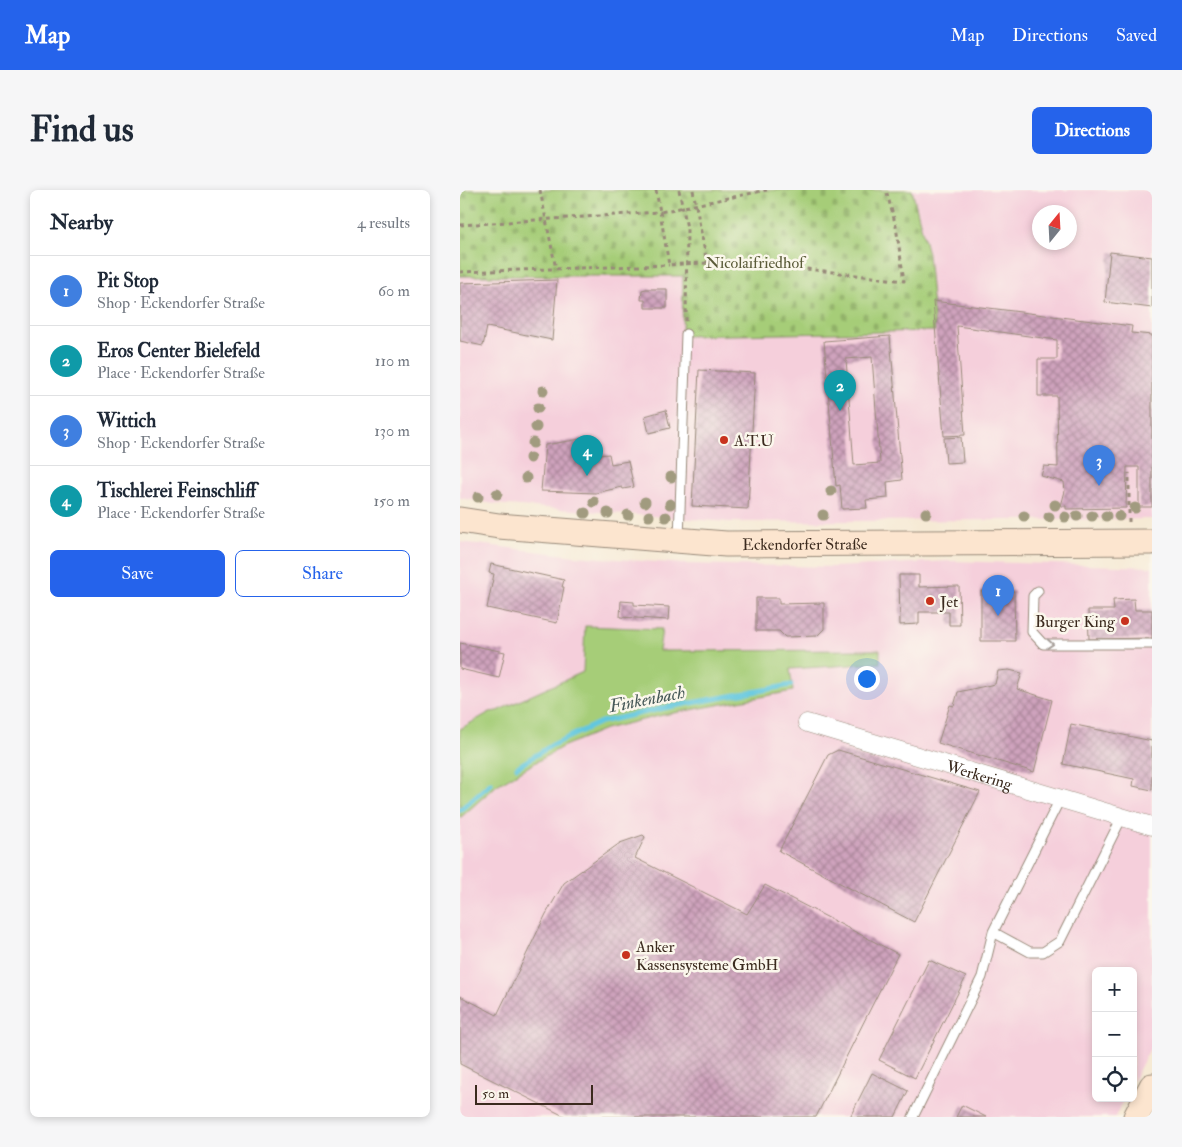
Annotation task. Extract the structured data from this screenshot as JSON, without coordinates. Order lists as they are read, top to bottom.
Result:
{
  "streets": {
    "main road": ["Eckendorfer Straße"],
    "street": ["Werkering"]
  },
  "water": ["Finkenbach"],
  "parks": ["Nicolaifriedhof"],
  "places": [
    "A.T.U",
    "Jet",
    "Burger King",
    "Anker Kassensysteme GmbH"
  ],
  "scale_bar": "50 m",
  "north": "top",
  "page": {
    "header": "Map",
    "nav": ["Map", "Directions", "Saved"],
    "buttons": [
      "Directions",
      ["Save", "Share"]
    ],
    "title": "Find us",
    "heading": ["Nearby", "4 results"],
    "list": [
      {
        "mark": "1",
        "name": "Pit Stop",
        "note": "Shop · Eckendorfer Straße",
        "value": "60 m"
      },
      {
        "mark": "2",
        "name": "Eros Center Bielefeld",
        "note": "Place · Eckendorfer Straße",
        "value": "110 m"
      },
      {
        "mark": "3",
        "name": "Wittich",
        "note": "Shop · Eckendorfer Straße",
        "value": "130 m"
      },
      {
        "mark": "4",
        "name": "Tischlerei Feinschliff",
        "note": "Place · Eckendorfer Straße",
        "value": "150 m"
      }
    ],
    "pins": [
      "2",
      "4",
      "3",
      "1"
    ],
    "map_buttons": ["+", "−"],
    "scale": "50 m"
  }
}
